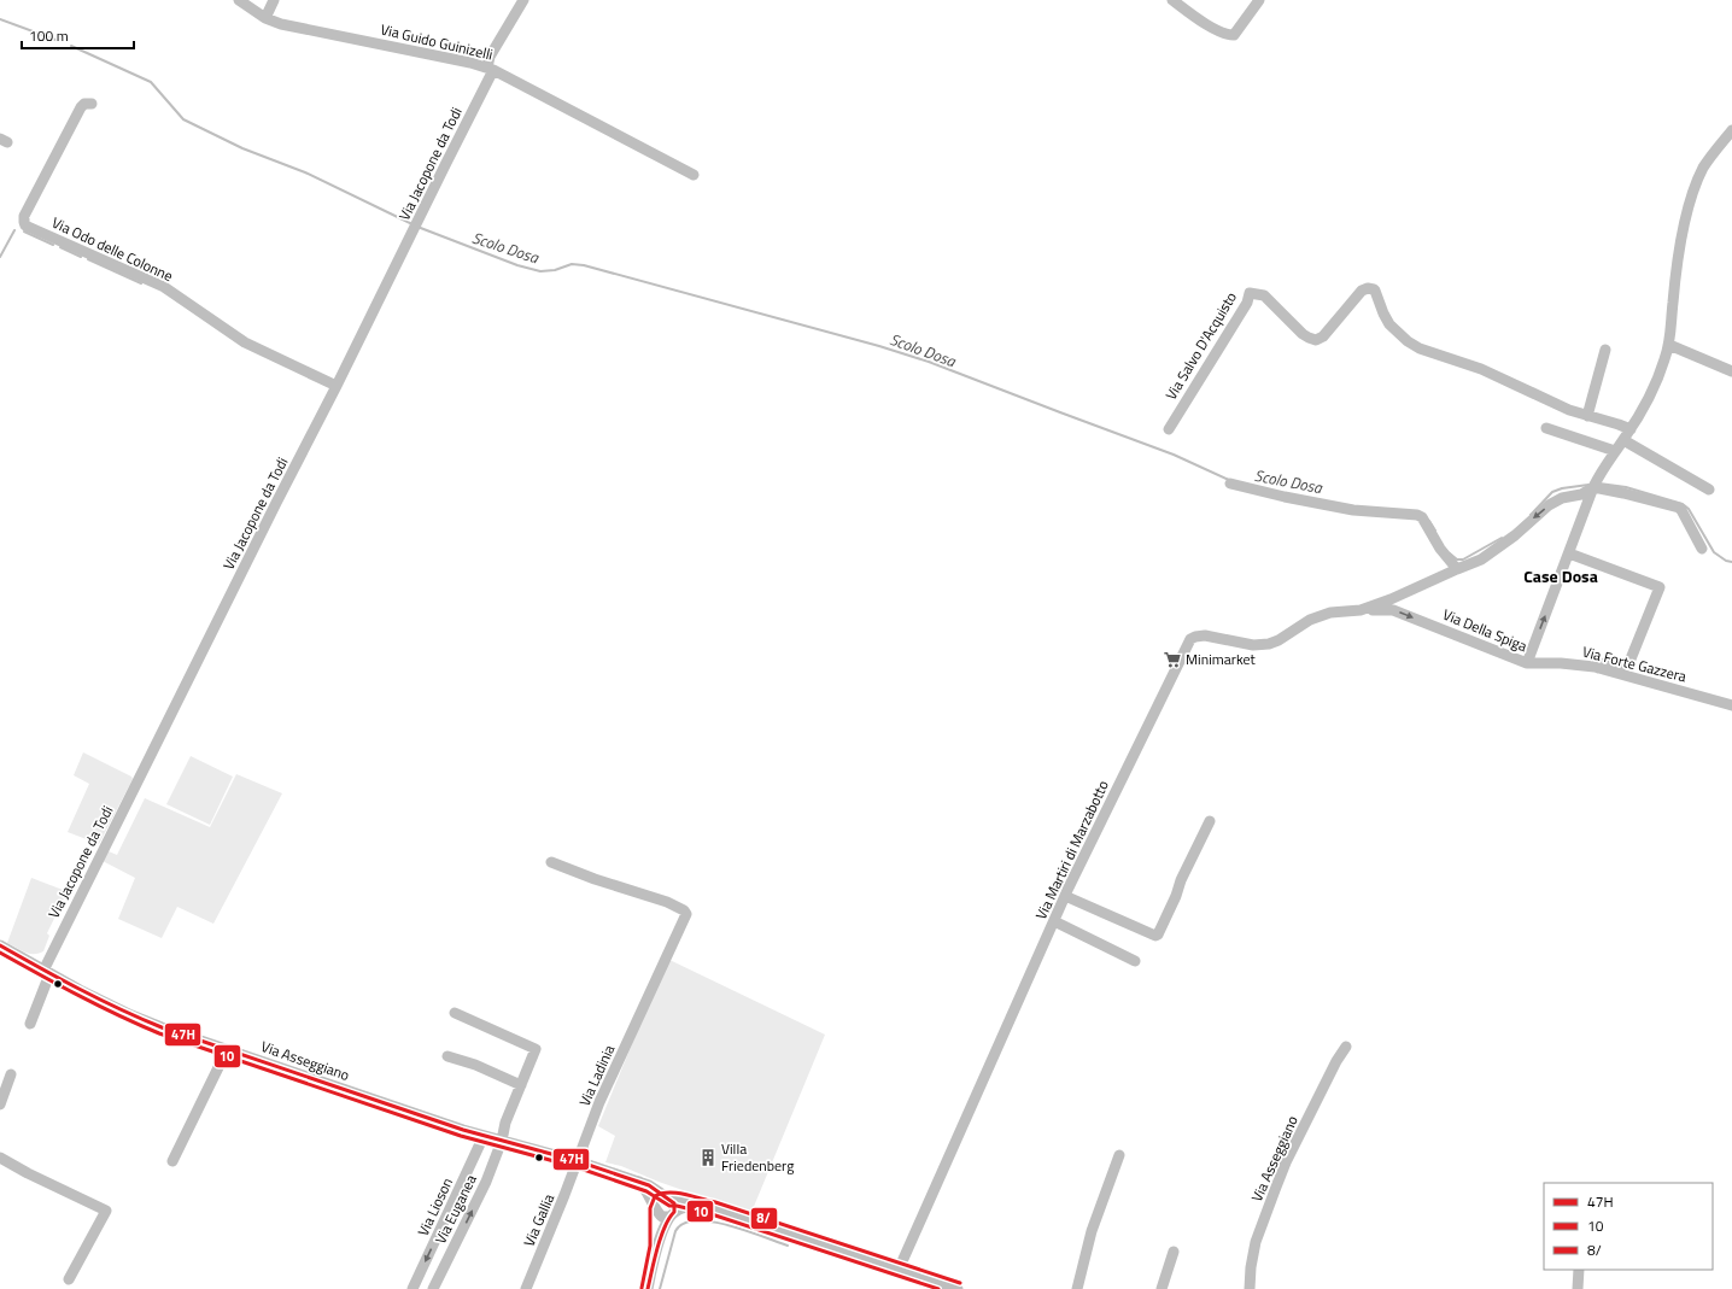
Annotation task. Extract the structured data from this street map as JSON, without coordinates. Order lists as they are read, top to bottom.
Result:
{
  "streets": {
    "street": [
      "Via Guido Guinizelli",
      "Via Jacopone da Todi",
      "Via Odo delle Colonne",
      "Via Salvo D'Acquisto",
      "Via Della Spiga",
      "Via Forte Gazzera",
      "Via Martiri di Marzabotto",
      "Via Asseggiano",
      "Via Ladinia",
      "Via Lioson",
      "Via Euganea",
      "Via Gallia"
    ]
  },
  "crossings": [
    ["Via Guido Guinizelli", "Via Jacopone da Todi"],
    ["Via Jacopone da Todi", "Via Odo delle Colonne"],
    ["Via Jacopone da Todi", "Via Asseggiano"],
    ["Via Della Spiga", "Via Forte Gazzera"],
    ["Via Della Spiga", "Via Martiri di Marzabotto"],
    ["Via Martiri di Marzabotto", "Via Asseggiano"],
    ["Via Asseggiano", "Via Ladinia"],
    ["Via Asseggiano", "Via Lioson"],
    ["Via Asseggiano", "Via Euganea"],
    ["Via Asseggiano", "Via Gallia"],
    ["Via Ladinia", "Via Gallia"]
  ],
  "one_way": ["Via Lioson", "Via Euganea"],
  "districts": ["Case Dosa"],
  "water": ["Scolo Dosa"],
  "places": {
    "supermarket": ["Minimarket"],
    "building": ["Villa Friedenberg"]
  },
  "lines": ["transit line 47H", "transit line 10", "transit line 8/"],
  "legend": ["47H", "10", "8/"],
  "scale_bar": "100 m"
}
